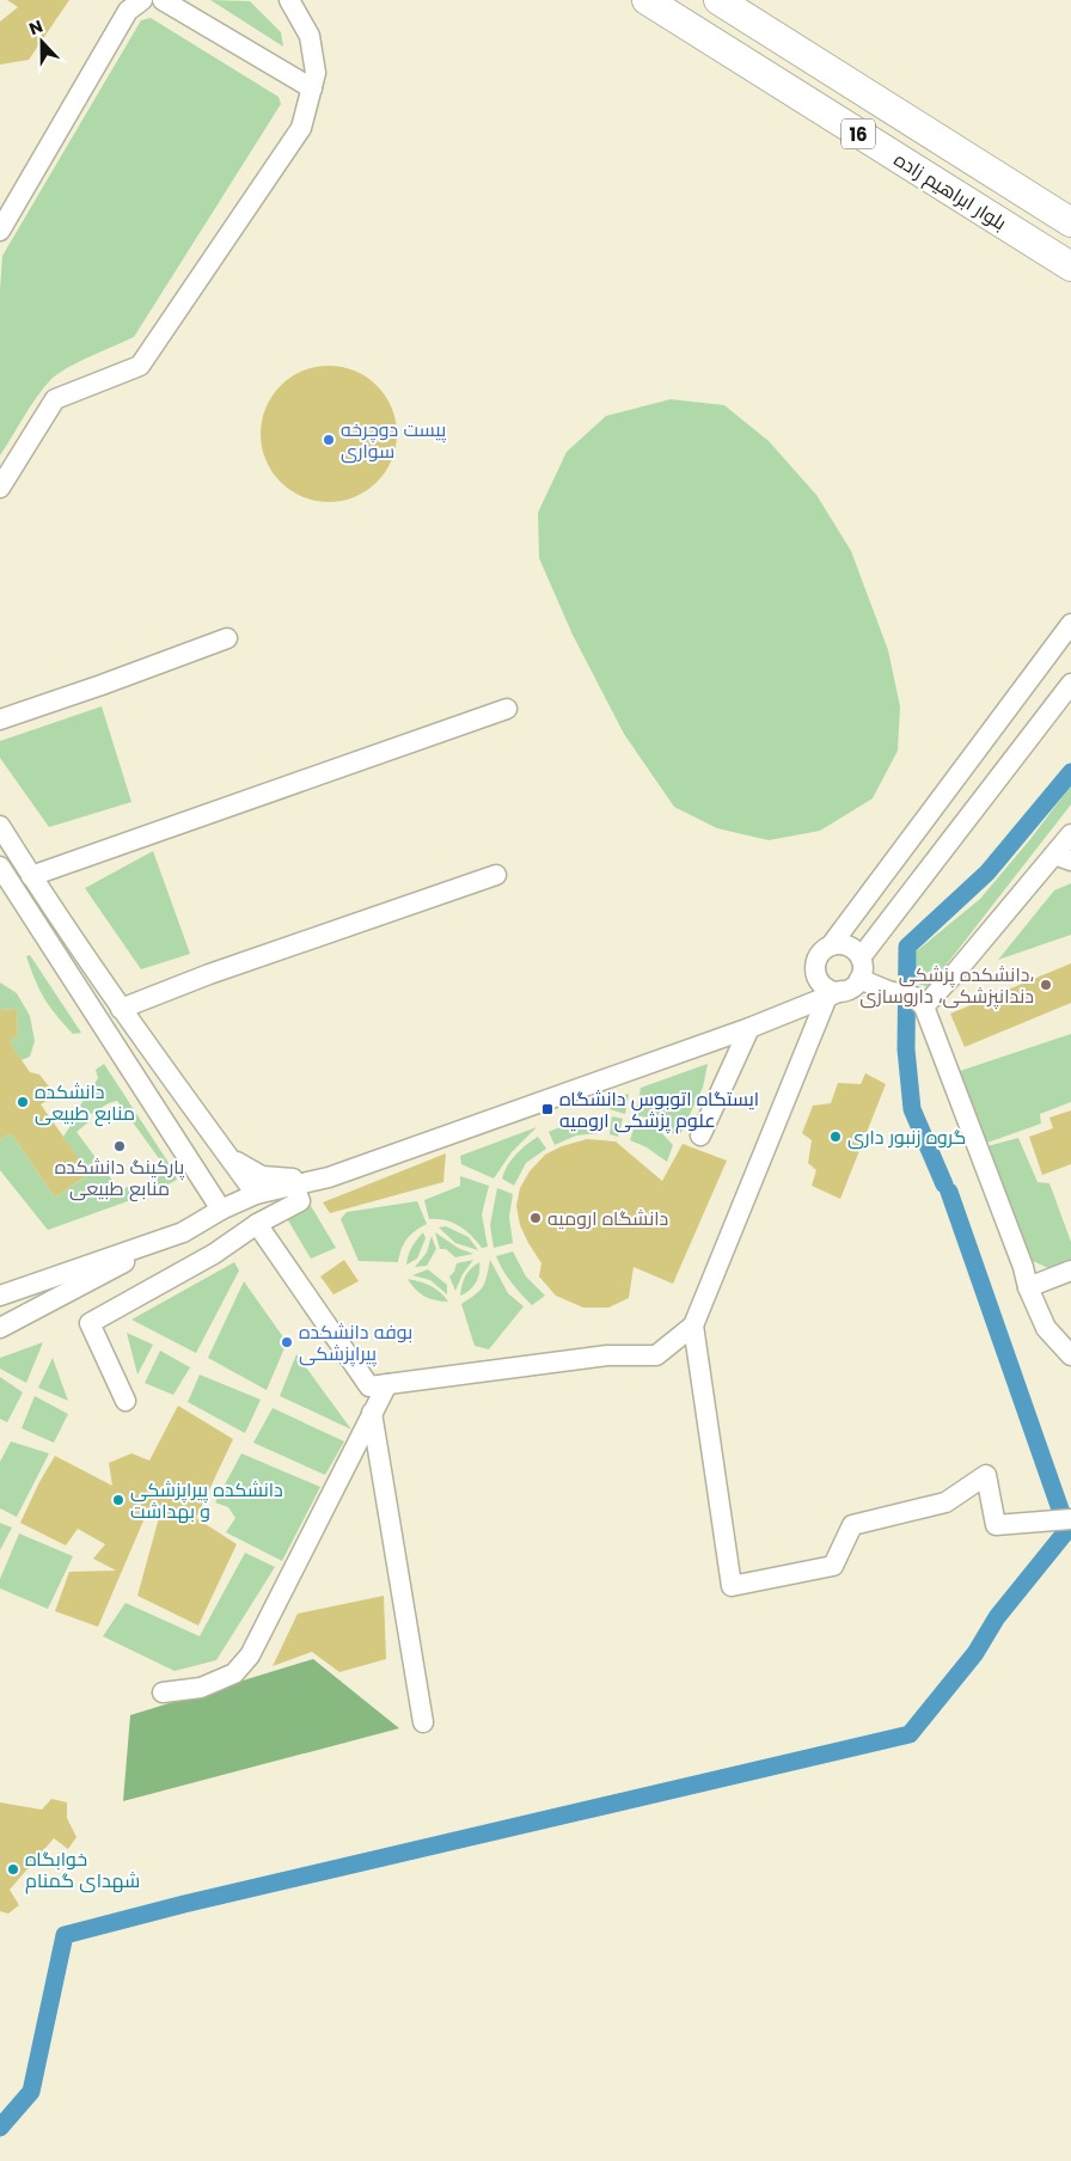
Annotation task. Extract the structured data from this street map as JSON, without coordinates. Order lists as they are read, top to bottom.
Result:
{
  "streets": {
    "highway": ["16", "بلوار ابراهیم زاده"]
  },
  "places": {
    "other": [
      "پیست دوچرخه سواری",
      "دانشکده پزشکی، دندانپزشکی، داروسازی",
      "دانشکده منابع طبیعی",
      "گروه زنبور داری",
      "پارکینگ دانشکده منابع طبیعی",
      "دانشگاه ارومیه",
      "بوفه دانشکده پیراپزشکی",
      "دانشکده پیراپزشکی و بهداشت",
      "خوابگاه شهدای گمنام"
    ],
    "transit": ["ایستگاه اتوبوس دانشگاه علوم پزشکی ارومیه"]
  },
  "north": "top"
}
